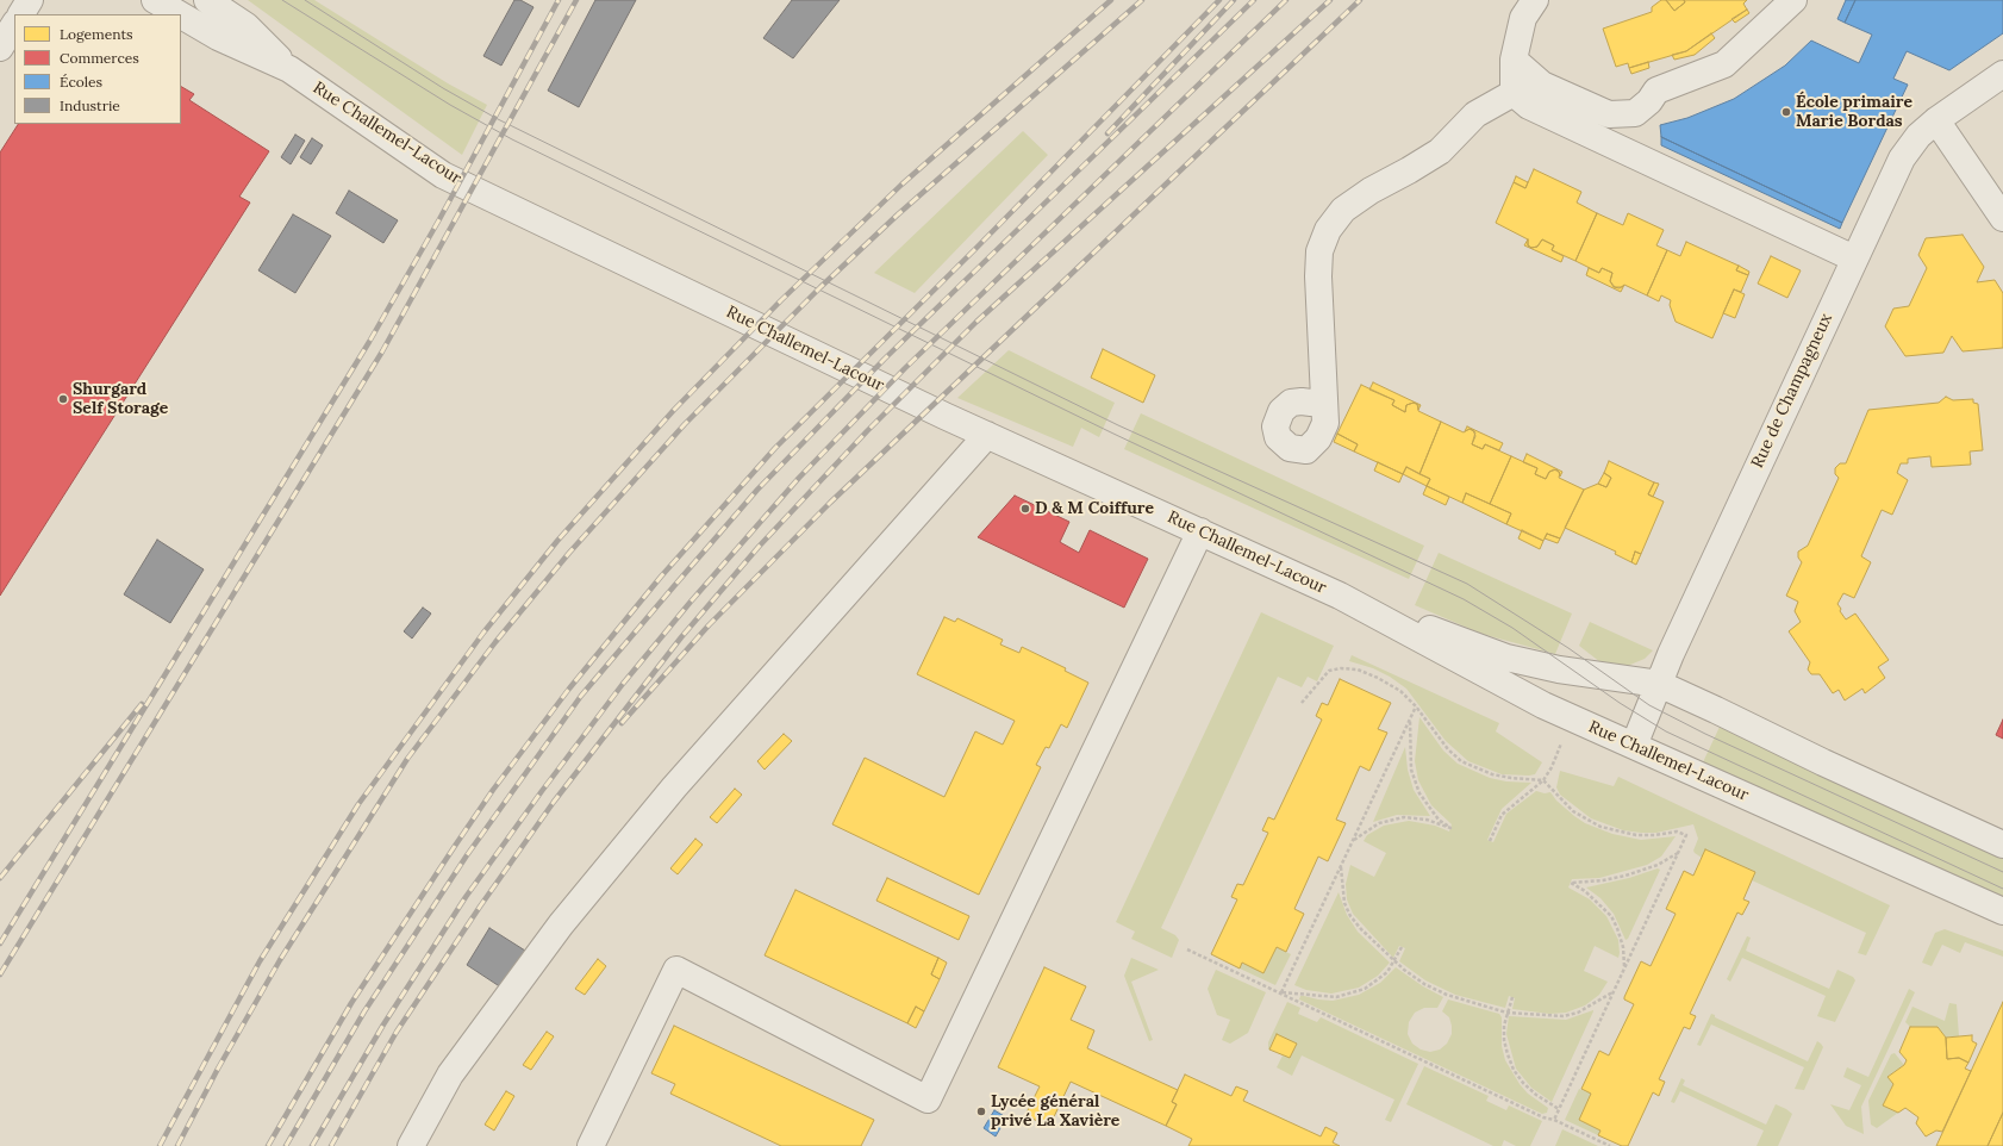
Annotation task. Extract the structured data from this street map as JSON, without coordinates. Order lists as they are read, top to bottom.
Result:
{
  "streets": {
    "street": ["Rue Challemel-Lacour", "Rue de Champagneux"]
  },
  "crossings": [
    ["Rue Challemel-Lacour", "Rue de Champagneux"]
  ],
  "places": [
    "École primaire Marie Bordas",
    "Shurgard Self Storage",
    "D & M Coiffure",
    "Lycée général privé La Xavière"
  ],
  "legend": [
    "Logements",
    "Commerces",
    "Écoles",
    "Industrie"
  ]
}
